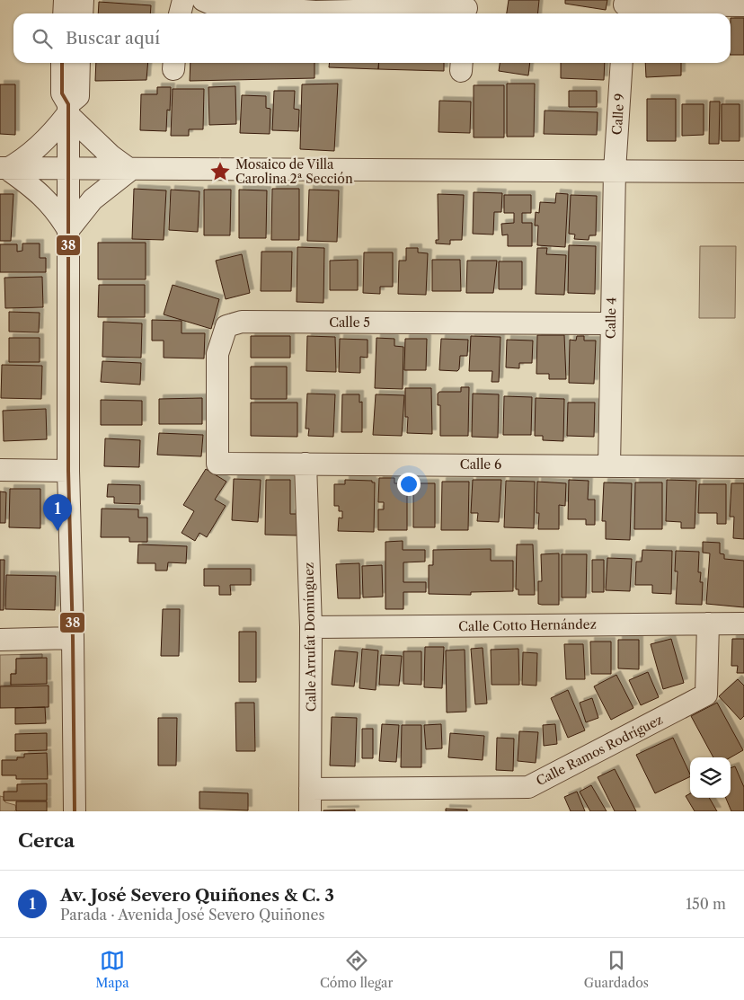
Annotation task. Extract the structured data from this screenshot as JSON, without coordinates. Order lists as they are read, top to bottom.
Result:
{
  "streets": {
    "street": [
      "Calle 9",
      "Calle 4",
      "Calle 5",
      "Calle 6",
      "Calle Cotto Hernández",
      "Calle Arrufat Domínguez",
      "Calle Ramos Rodríguez"
    ]
  },
  "crossings": [
    ["Calle 9", "Calle 4"],
    ["Calle 4", "Calle 5"],
    ["Calle 4", "Calle 6"],
    ["Calle 5", "Calle 6"],
    ["Calle 6", "Calle Arrufat Domínguez"],
    ["Calle Cotto Hernández", "Calle Arrufat Domínguez"],
    ["Calle Cotto Hernández", "Calle Ramos Rodríguez"],
    ["Calle Arrufat Domínguez", "Calle Ramos Rodríguez"]
  ],
  "places": {
    "place": ["Mosaico de Villa Carolina 2ª Sección"]
  },
  "lines": ["transit line 38"],
  "page": {
    "search": "Buscar aquí",
    "pins": "1",
    "heading": "Cerca",
    "list": [
      {
        "mark": "1",
        "name": "Av. José Severo Quiñones & C. 3",
        "note": "Parada · Avenida José Severo Quiñones",
        "value": "150 m"
      }
    ],
    "nav": ["Mapa", "Cómo llegar", "Guardados"]
  }
}
